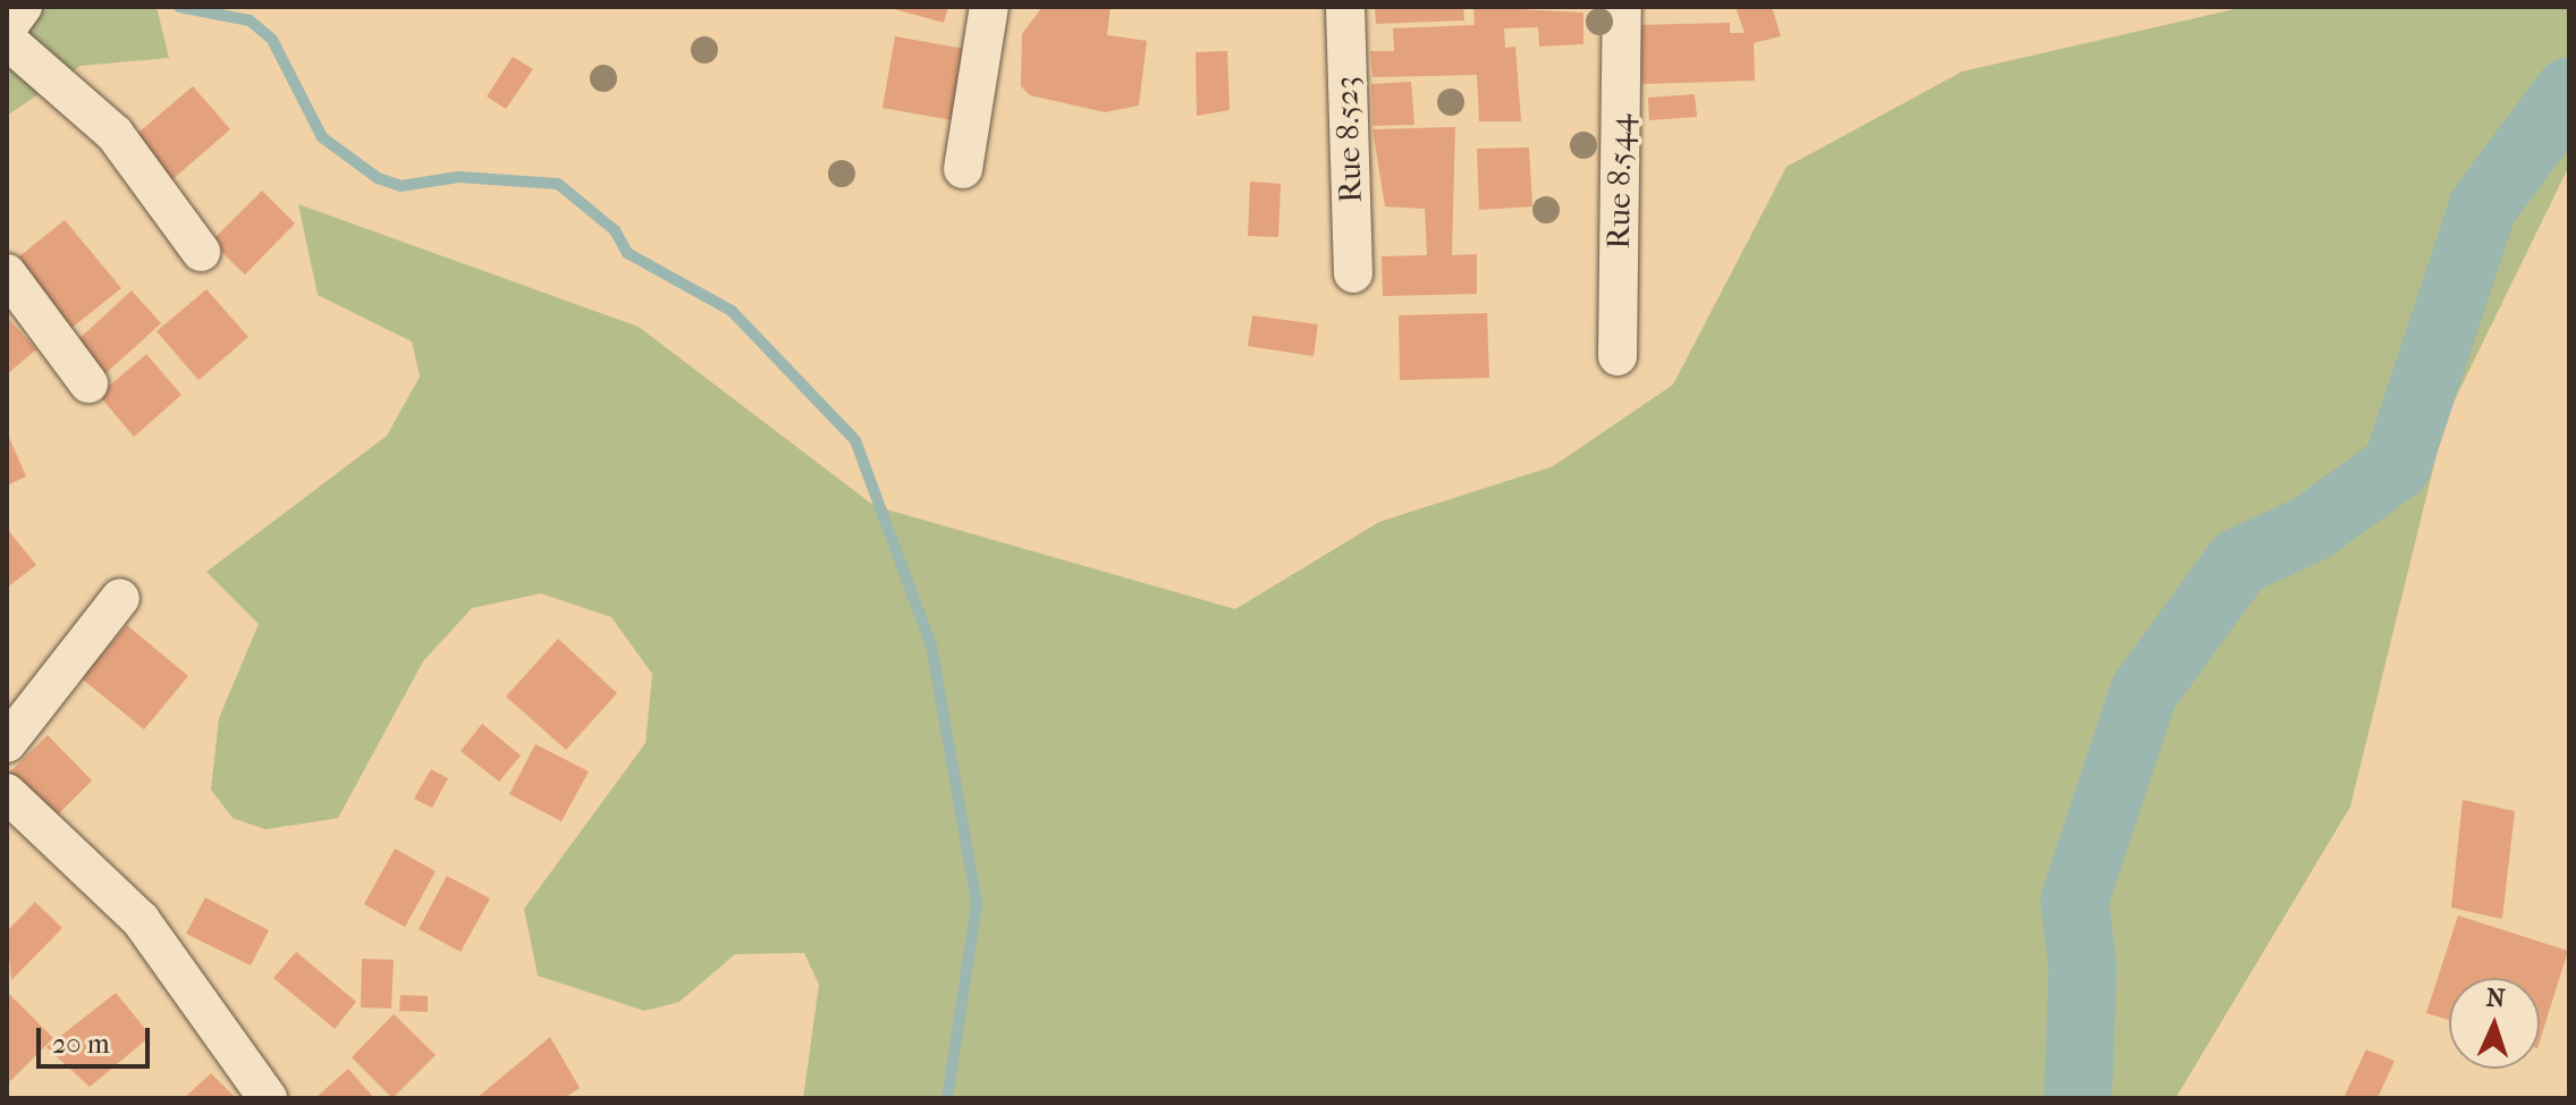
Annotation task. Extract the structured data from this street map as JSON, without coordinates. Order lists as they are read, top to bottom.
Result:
{
  "streets": {
    "street": ["Rue 8.523", "Rue 8.544"]
  },
  "scale_bar": "20 m",
  "north": "top"
}
